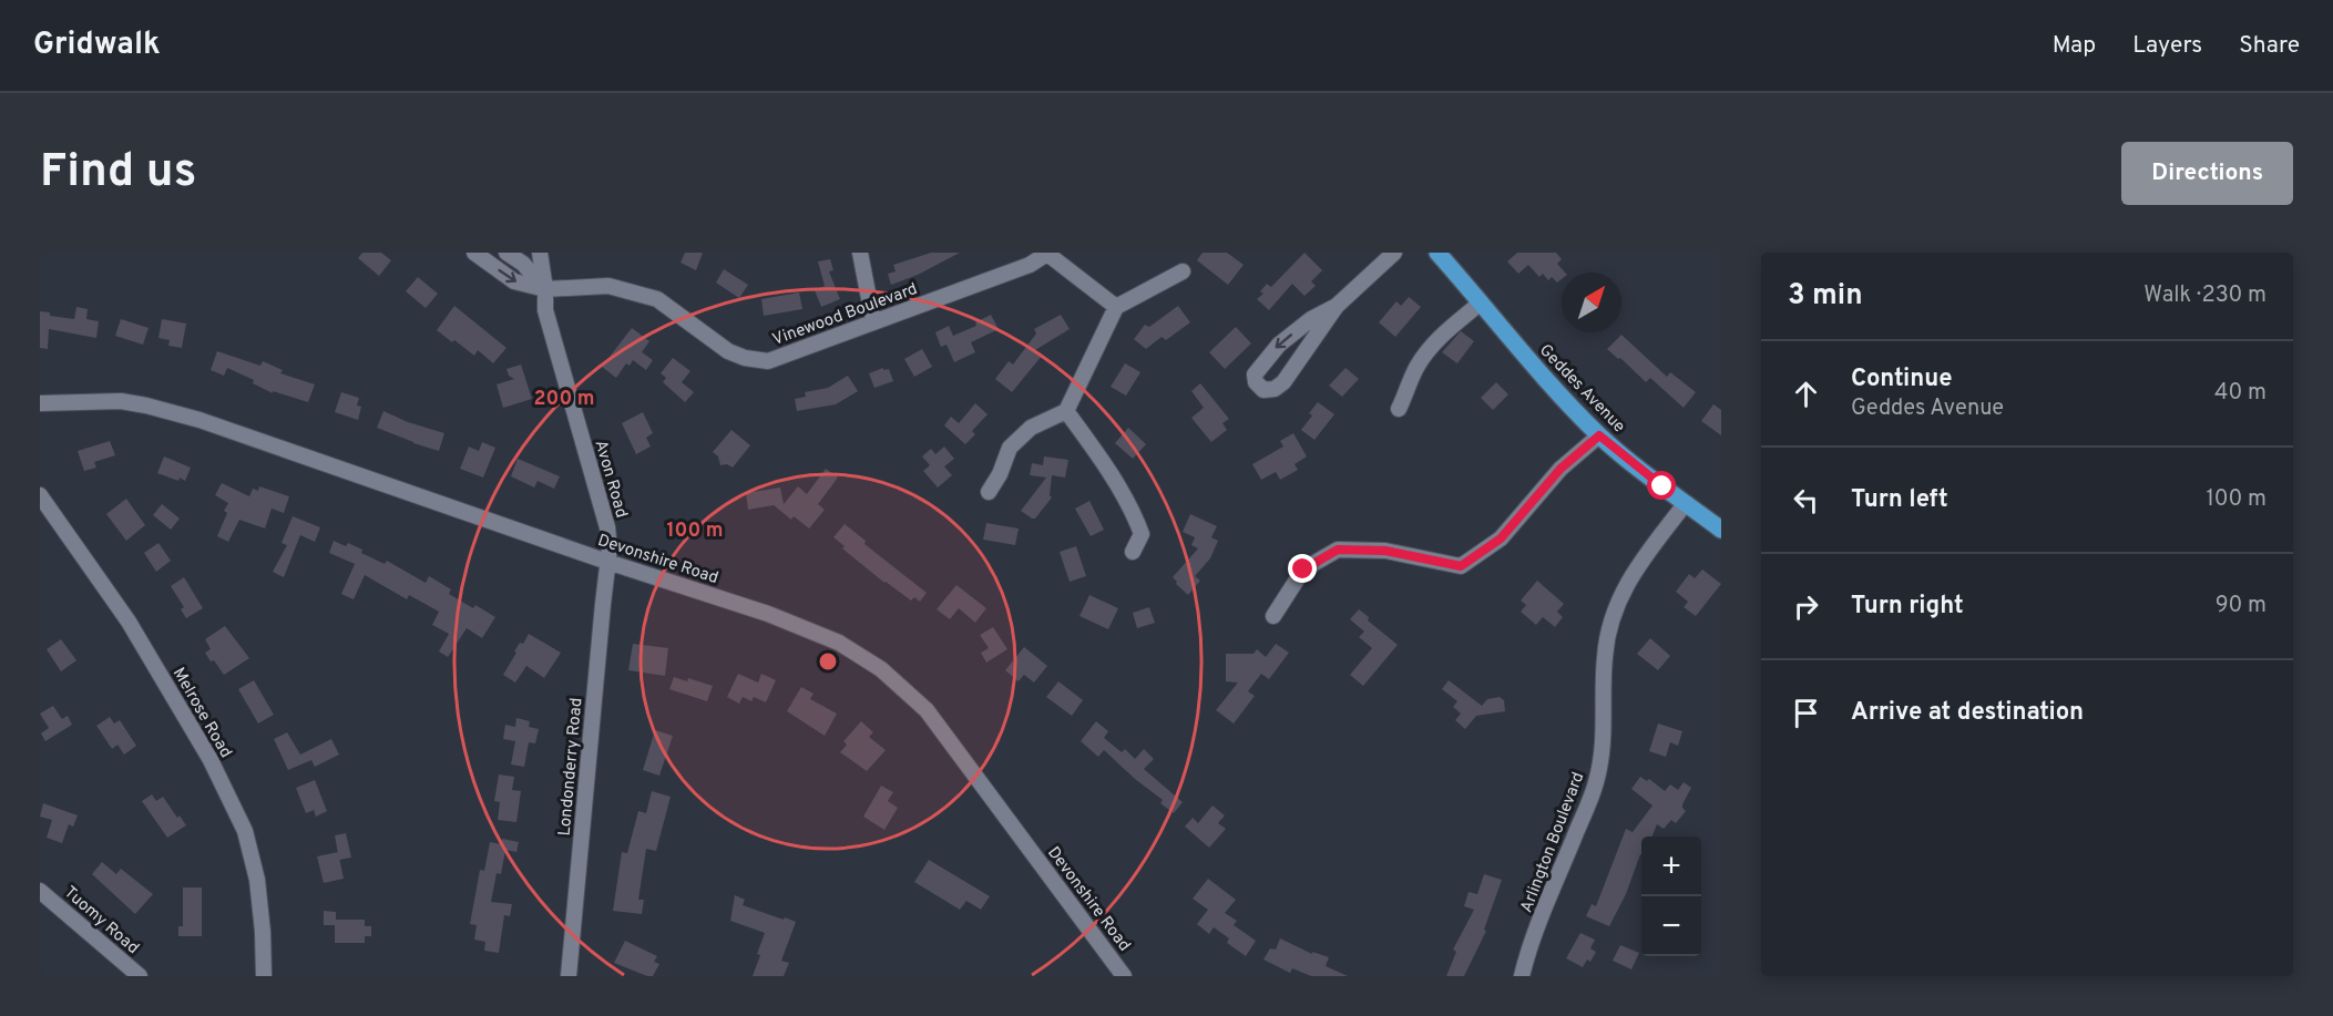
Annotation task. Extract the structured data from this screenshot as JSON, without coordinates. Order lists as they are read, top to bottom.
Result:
{
  "streets": {
    "main road": ["Geddes Avenue"],
    "street": [
      "Vinewood Boulevard",
      "Avon Road",
      "Devonshire Road",
      "Melrose Road",
      "Londonderry Road",
      "Arlington Boulevard",
      "Tuomy Road"
    ]
  },
  "crossings": [
    ["Vinewood Boulevard", "Avon Road"],
    ["Geddes Avenue", "Arlington Boulevard"],
    ["Avon Road", "Devonshire Road"],
    ["Avon Road", "Londonderry Road"],
    ["Devonshire Road", "Londonderry Road"]
  ],
  "north": "top right",
  "page": {
    "header": "Gridwalk",
    "nav": ["Map", "Layers", "Share"],
    "buttons": "Directions",
    "title": "Find us",
    "heading": ["3 min", "Walk · 230 m"],
    "list": [
      ["Continue", "Geddes Avenue", "40 m"],
      ["Turn left", "100 m"],
      ["Turn right", "90 m"],
      "Arrive at destination"
    ],
    "map_buttons": ["+", "−"]
  },
  "rings": ["200 m", "100 m"]
}
